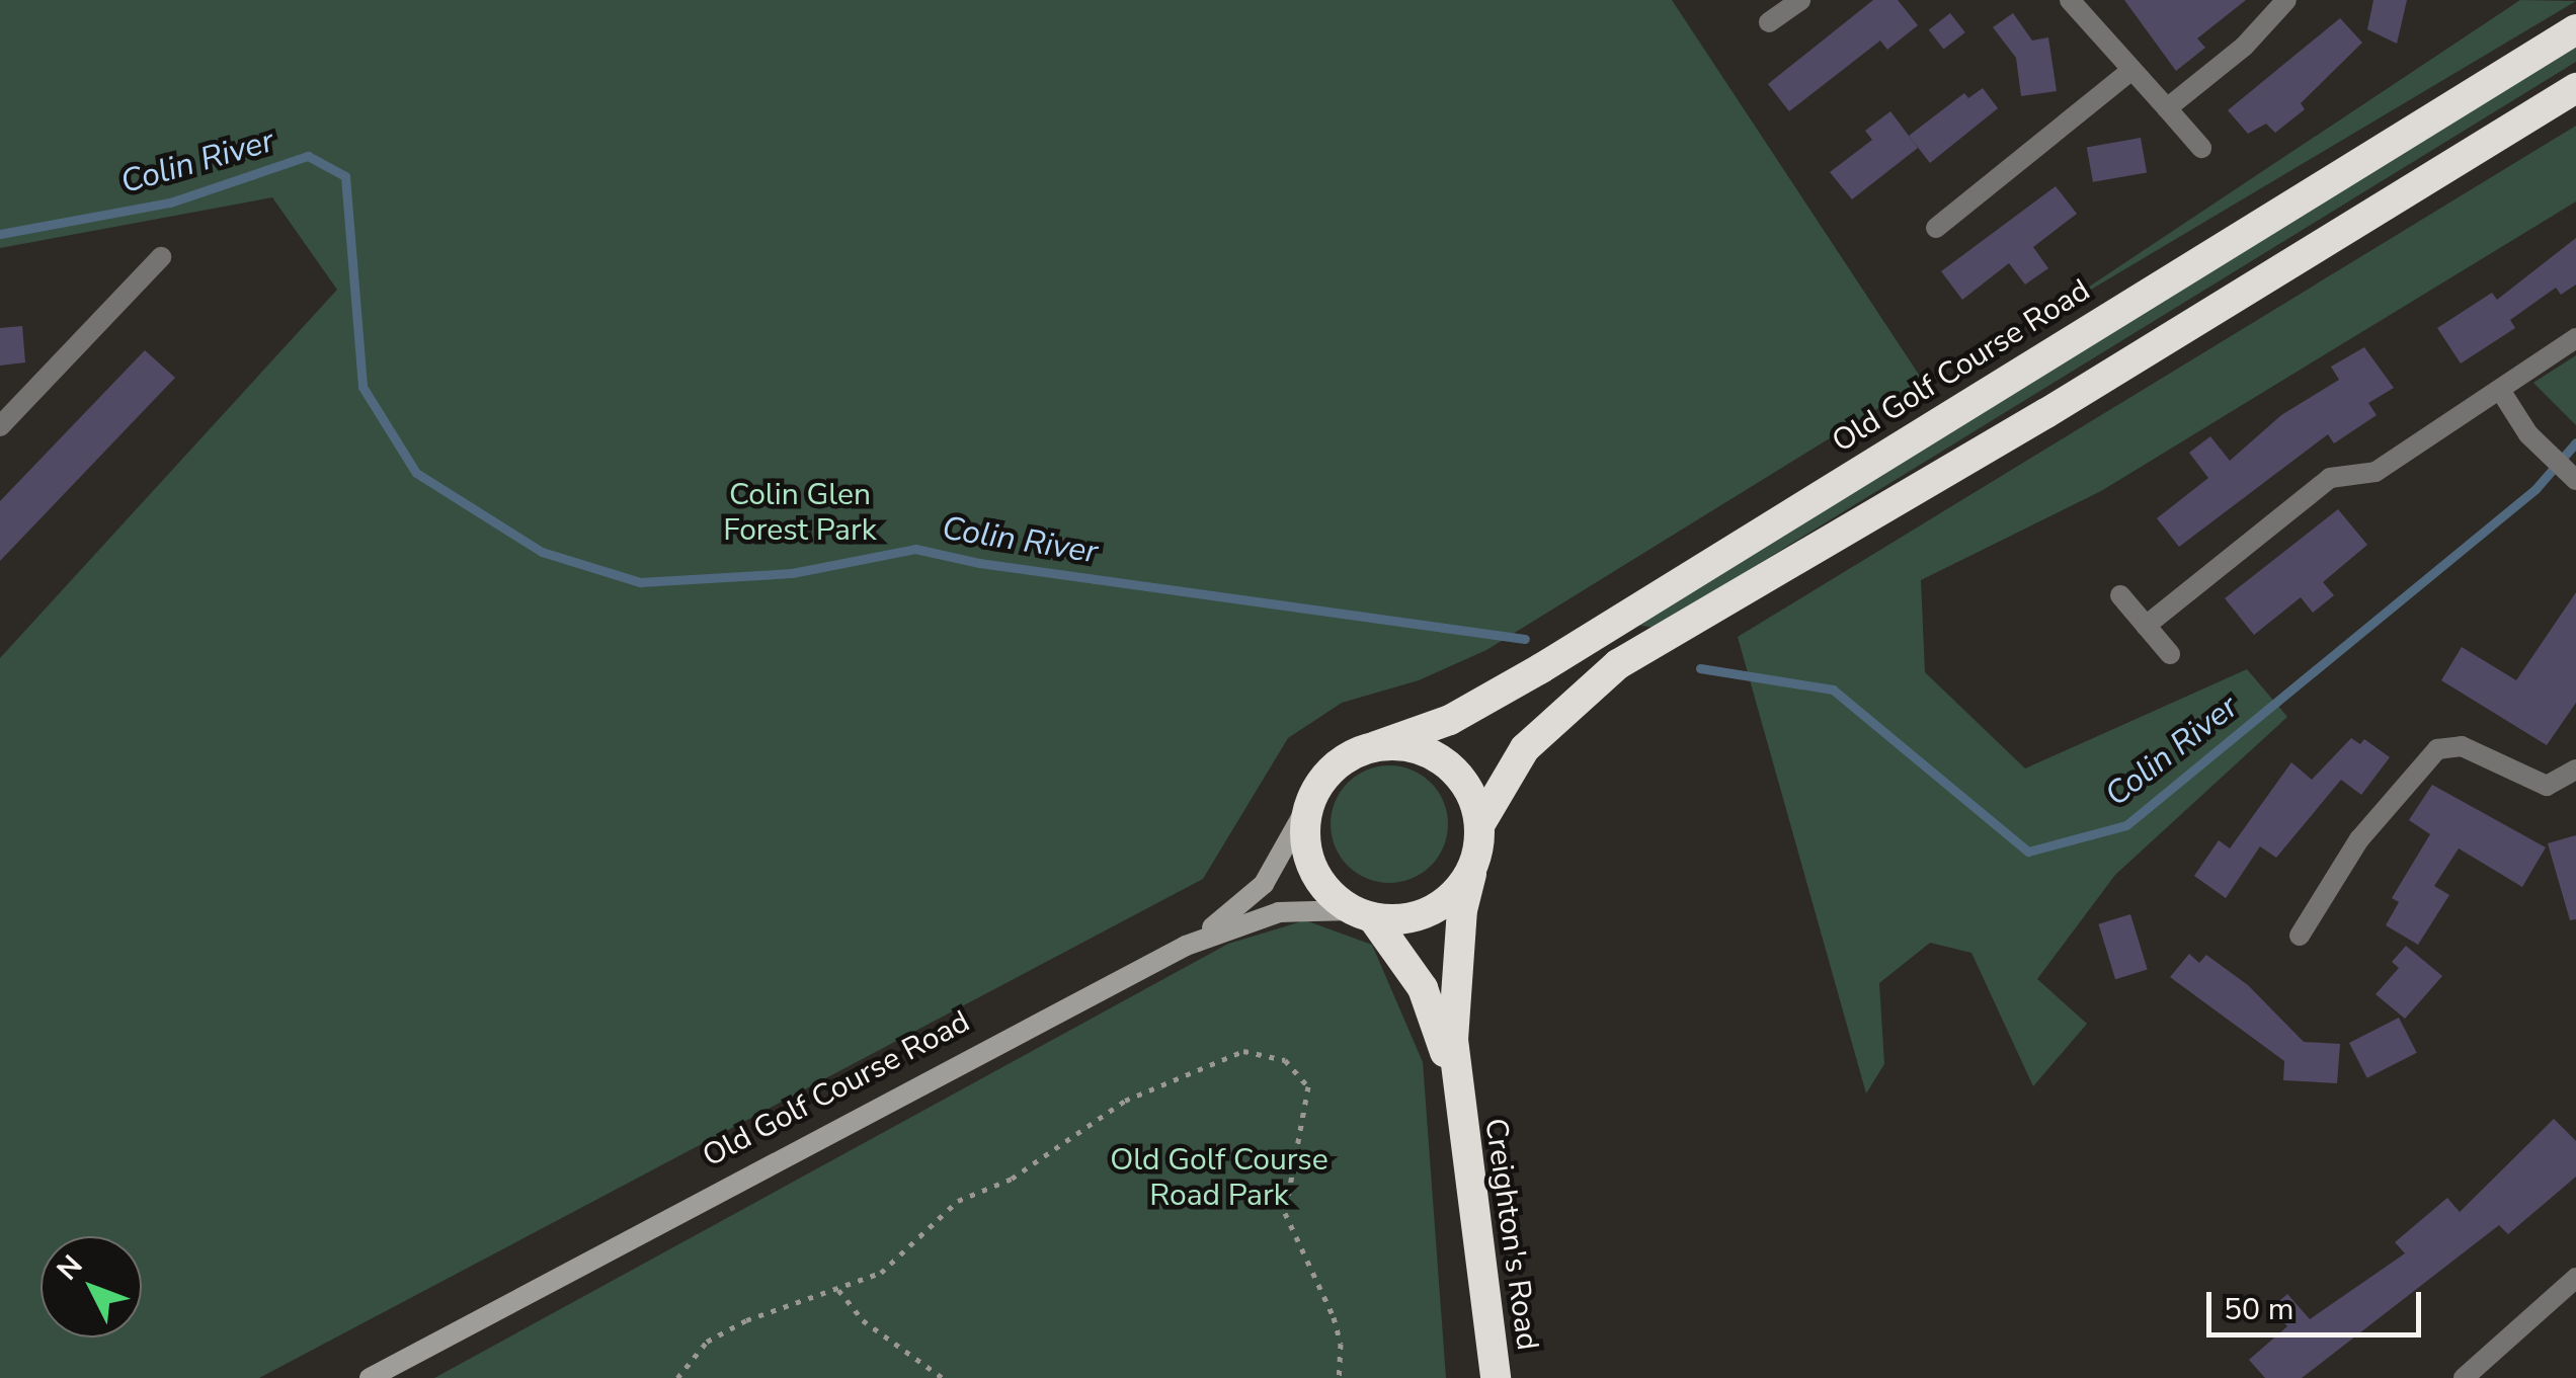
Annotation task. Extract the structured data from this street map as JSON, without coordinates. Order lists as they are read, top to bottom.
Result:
{
  "streets": {
    "highway": ["Old Golf Course Road", "Creighton's Road"]
  },
  "crossings": [
    ["Old Golf Course Road", "Creighton's Road"]
  ],
  "water": ["Colin River"],
  "parks": ["Colin Glen Forest Park", "Old Golf Course Road Park"],
  "scale_bar": "50 m",
  "north": "top left"
}
